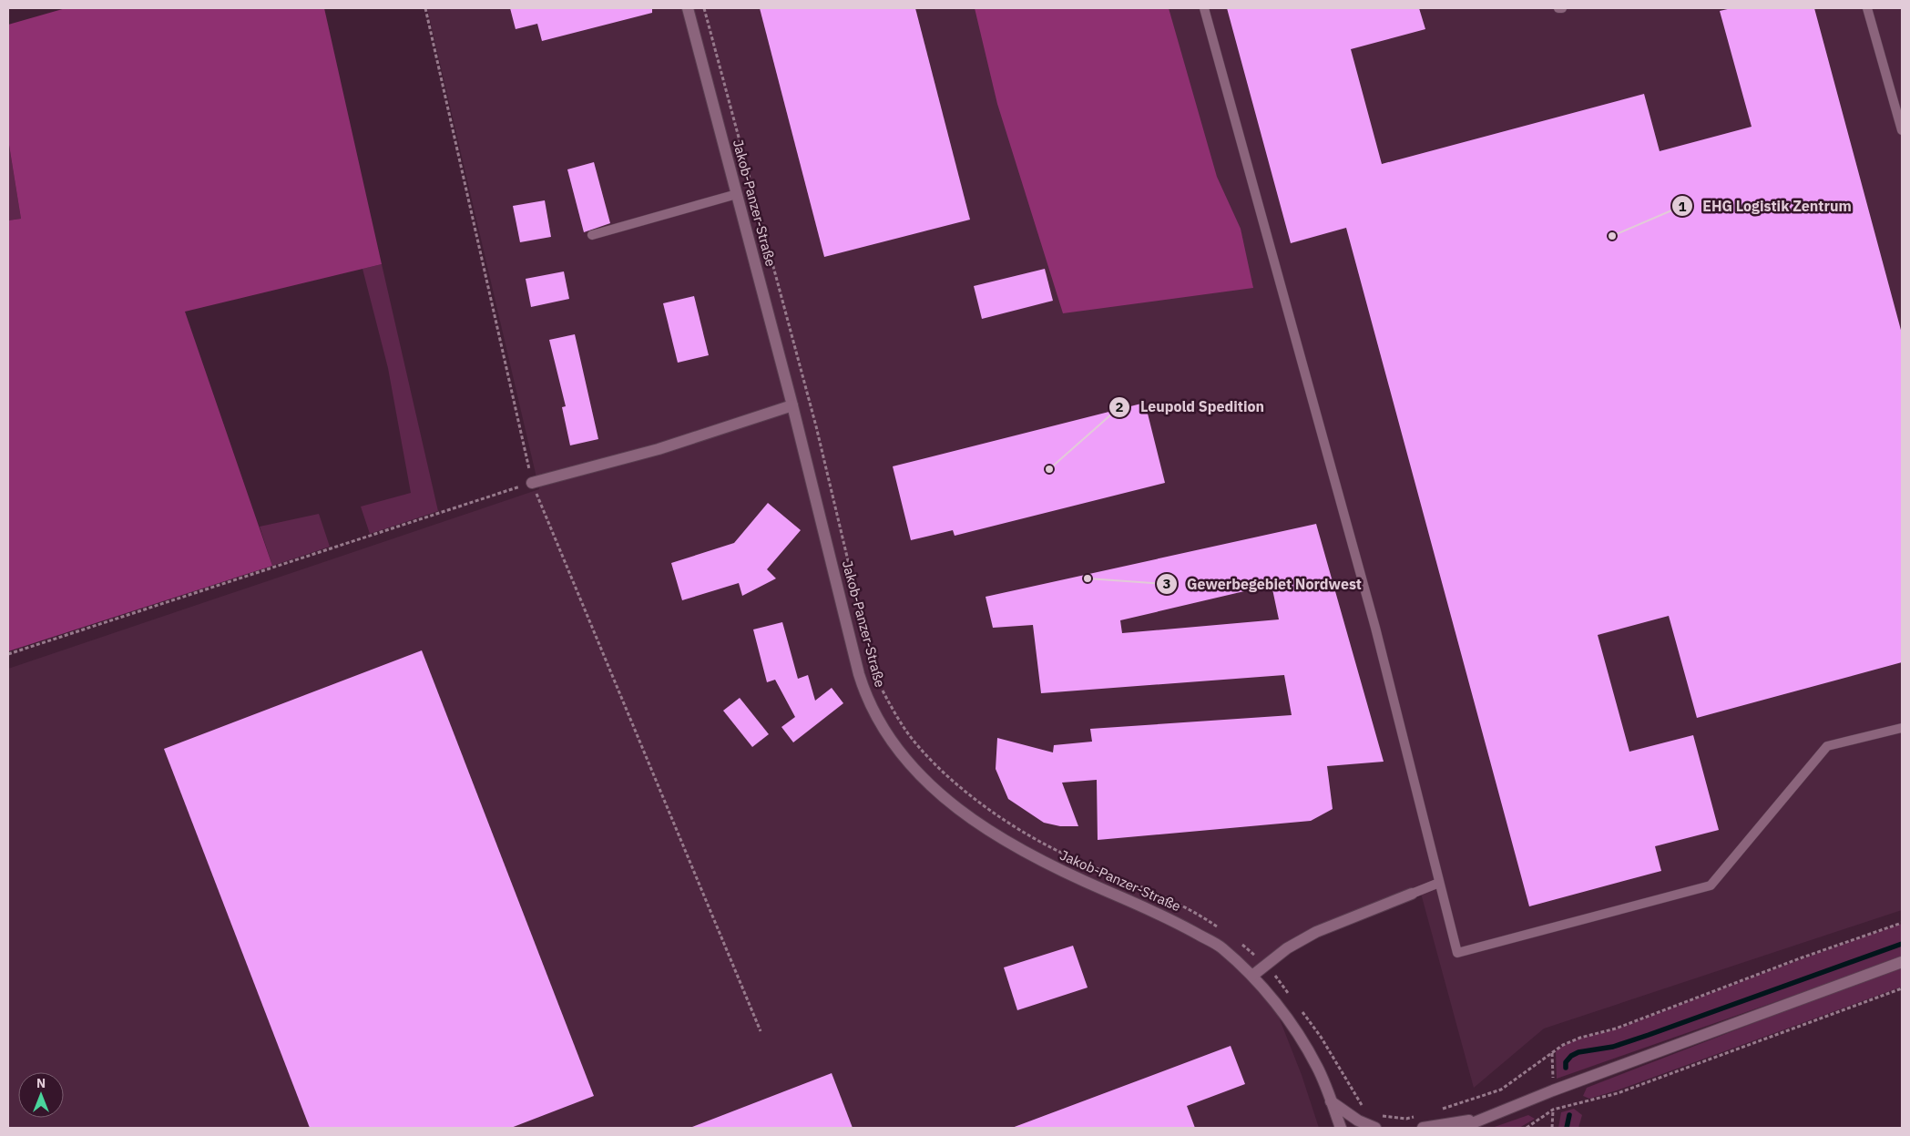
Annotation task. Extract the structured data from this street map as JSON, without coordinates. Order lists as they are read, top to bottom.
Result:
{
  "streets": {
    "street": ["Jakob-Panzer-Straße"]
  },
  "places": ["EHG Logistik Zentrum", "Leupold Spedition", "Gewerbegebiet Nordwest"],
  "north": "top"
}
